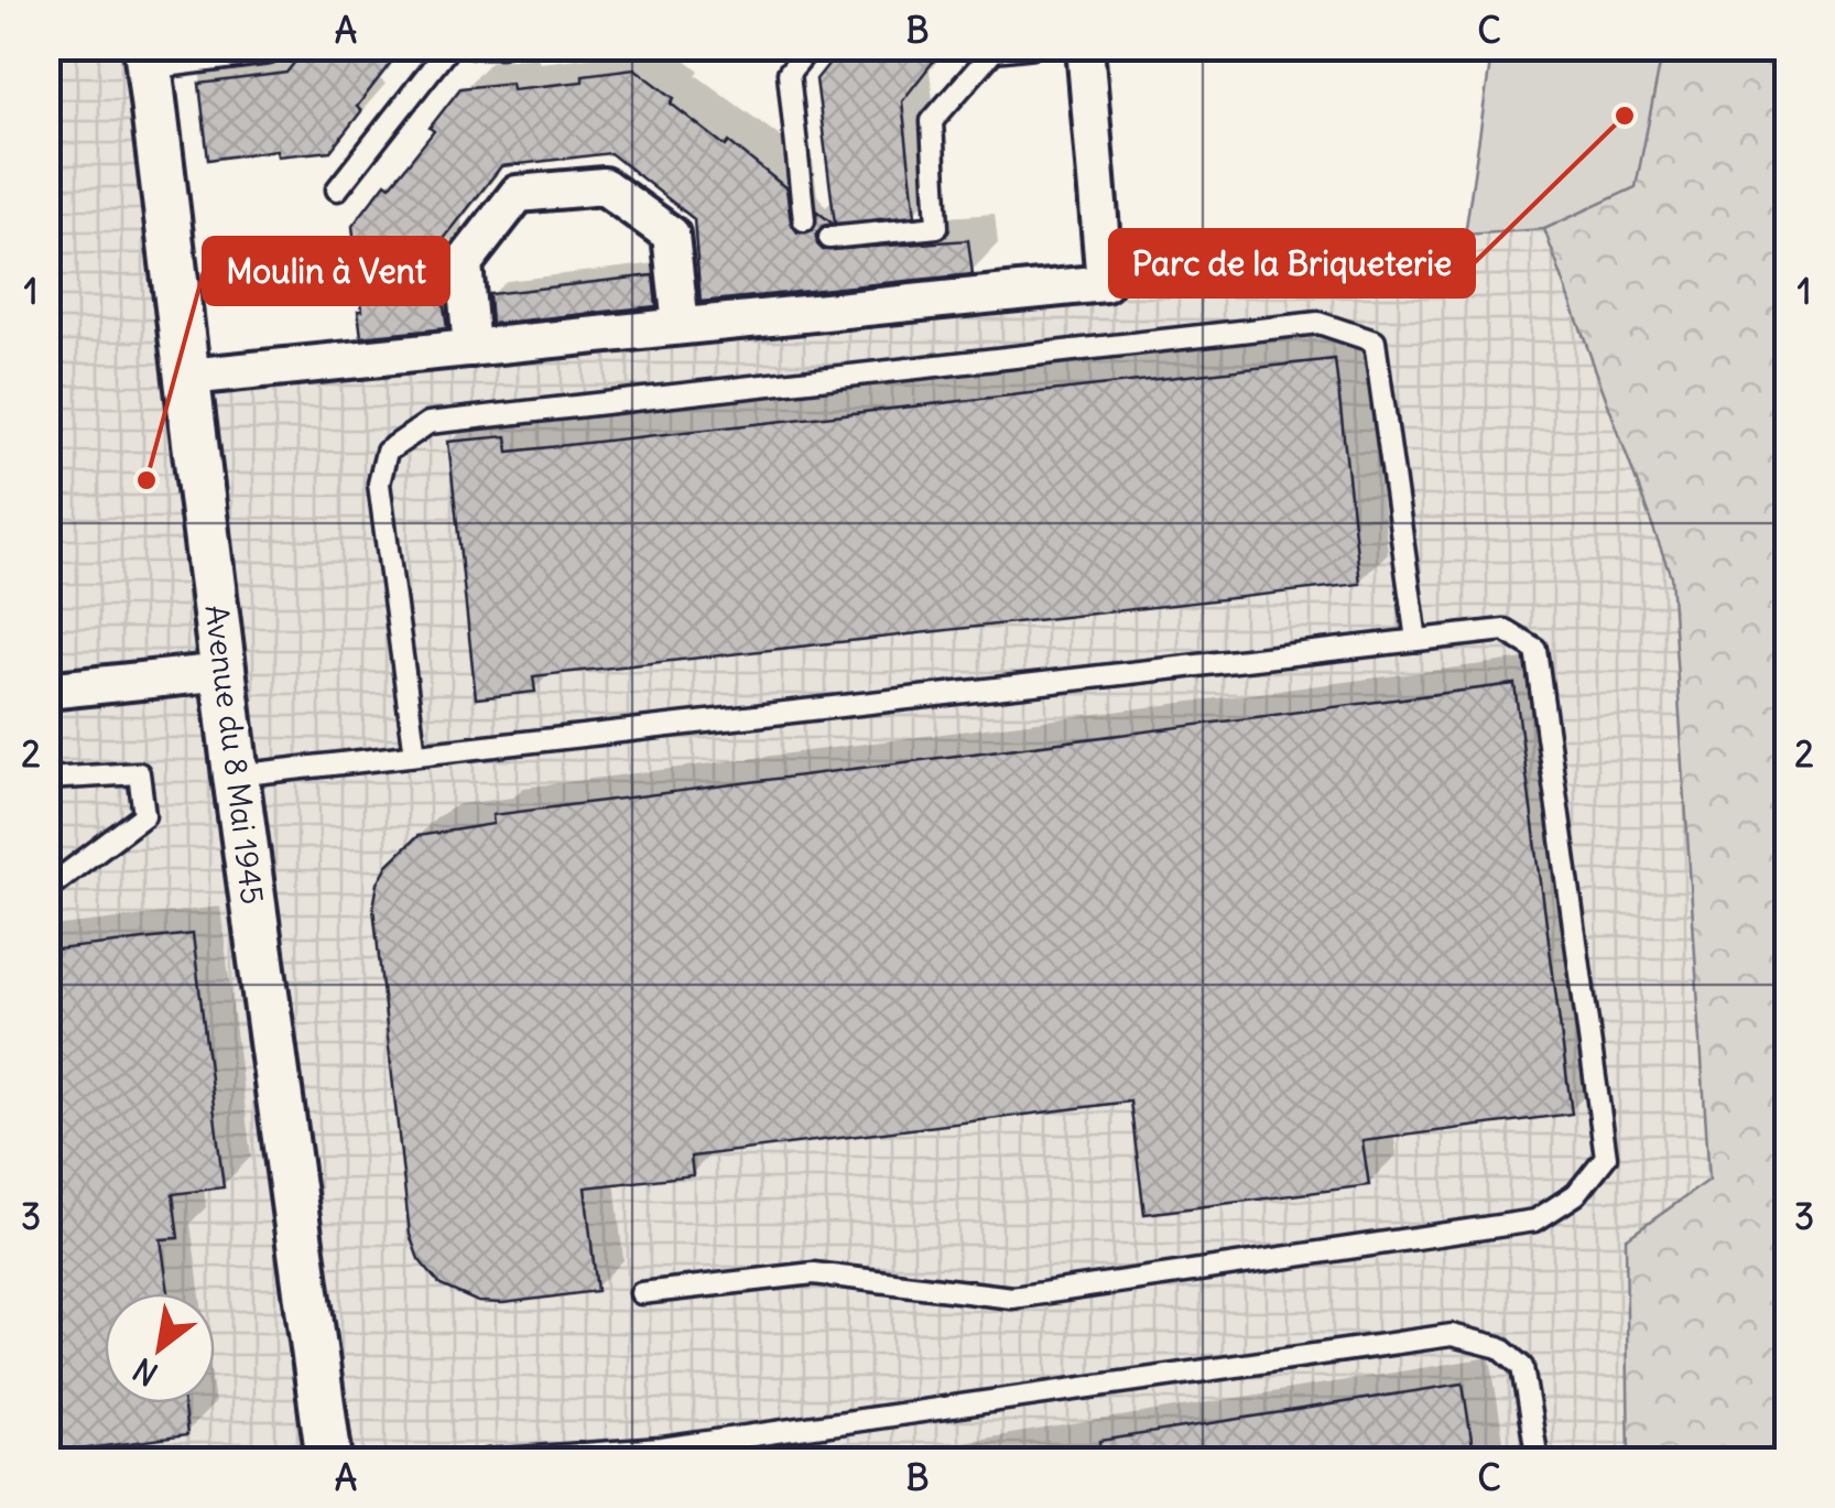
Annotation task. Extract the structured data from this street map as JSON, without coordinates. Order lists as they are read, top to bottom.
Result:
{
  "streets": {
    "street": ["Avenue du 8 Mai 1945"]
  },
  "places": ["Parc de la Briqueterie", "Moulin à Vent"],
  "north": "bottom left",
  "grid": {
    "columns": ["A", "B", "C"],
    "rows": ["1", "2", "3"]
  }
}
